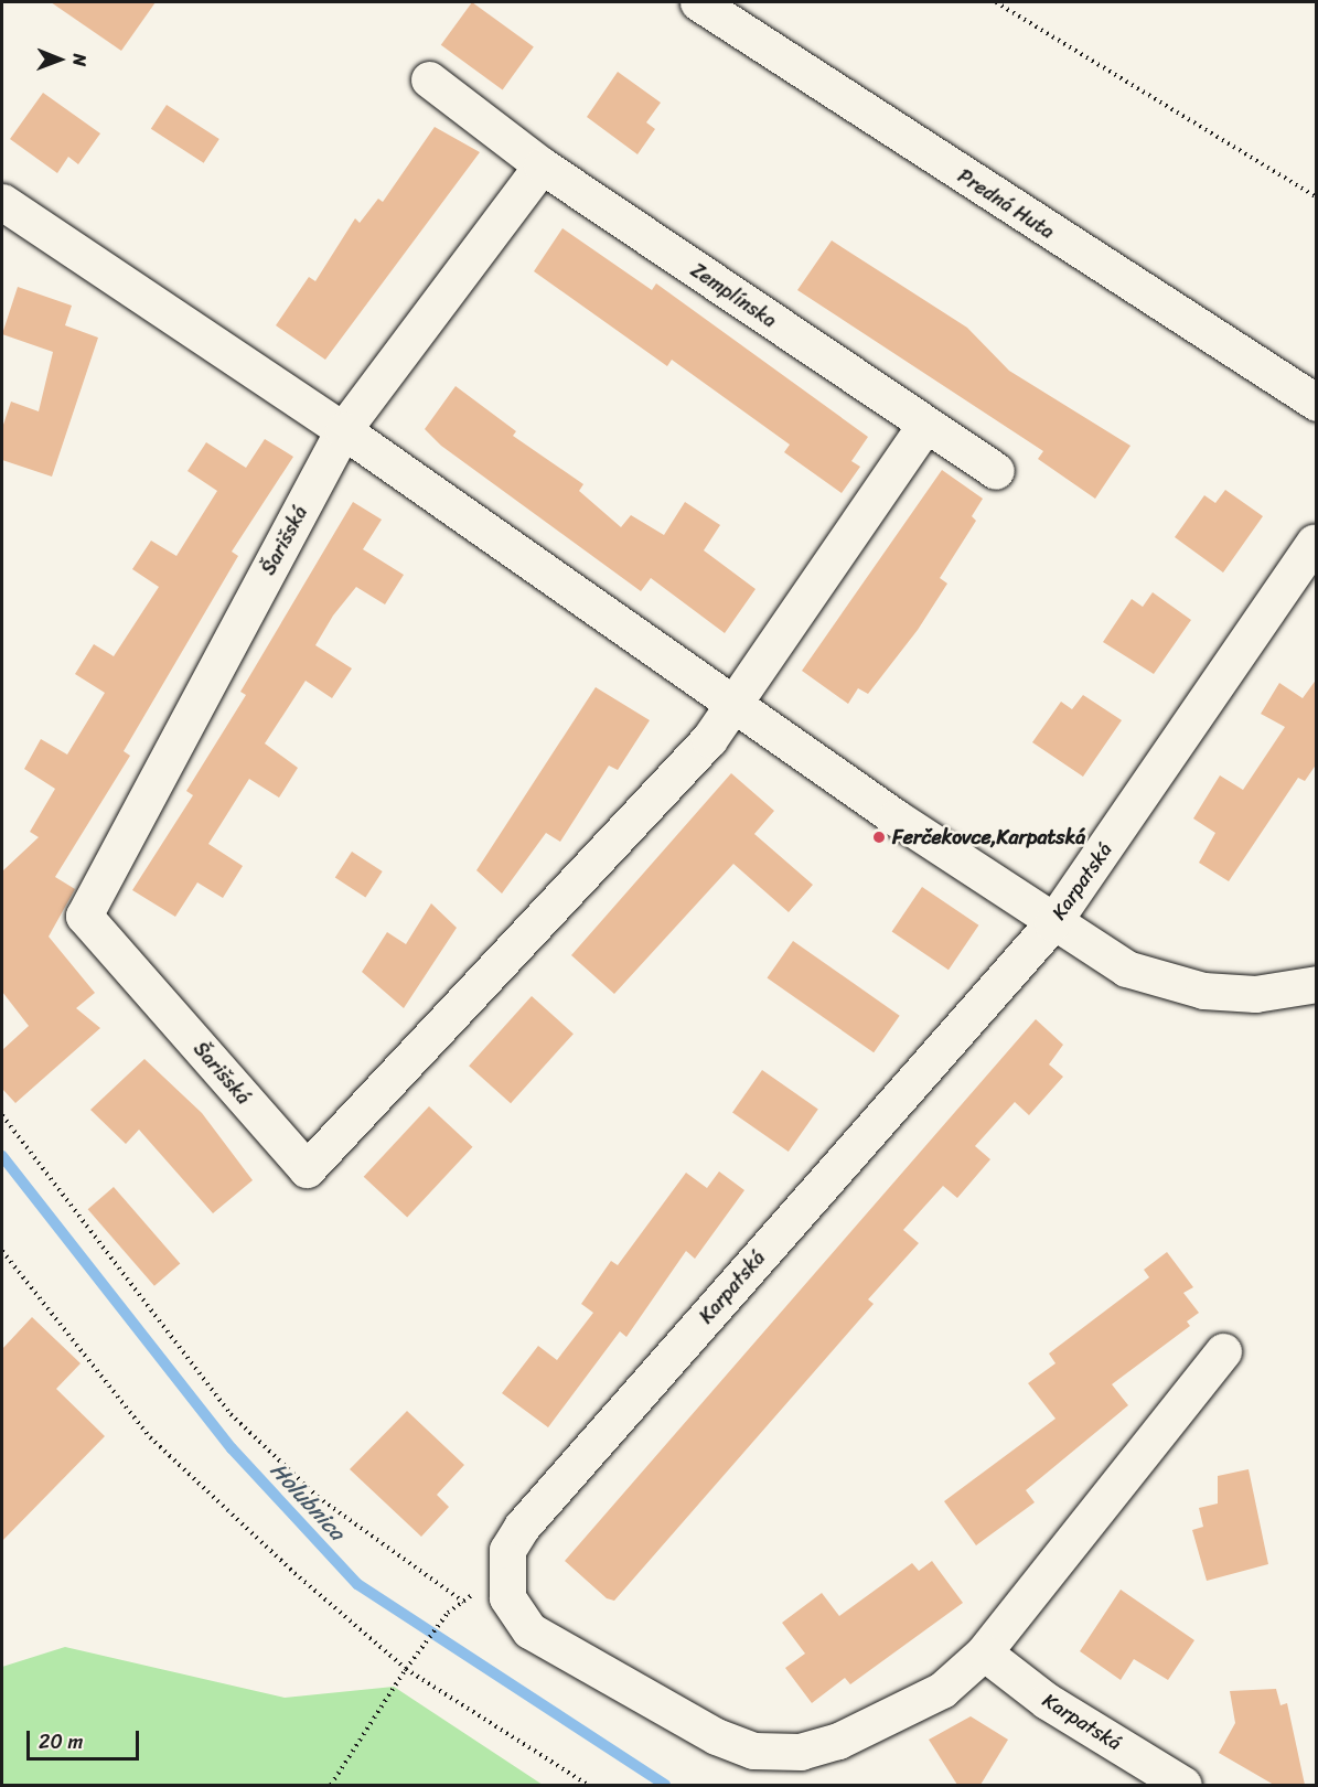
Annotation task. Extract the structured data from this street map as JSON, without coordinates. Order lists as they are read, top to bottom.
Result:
{
  "streets": {
    "street": [
      "Predná Huta",
      "Zemplínska",
      "Šarišská",
      "Karpatská"
    ]
  },
  "water": ["Holubnica"],
  "places": ["Ferčekovce,Karpatská"],
  "scale_bar": "20 m",
  "north": "right"
}
